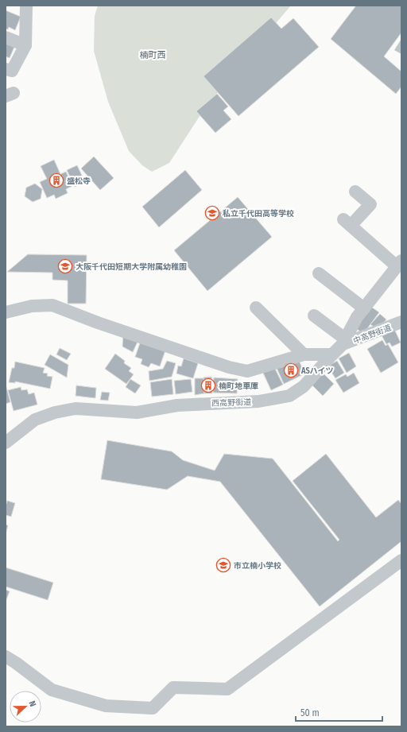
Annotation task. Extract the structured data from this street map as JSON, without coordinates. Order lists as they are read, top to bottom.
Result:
{
  "streets": {
    "street": ["中高野街道", "西高野街道"]
  },
  "crossings": [
    ["中高野街道", "西高野街道"]
  ],
  "districts": ["楠町西"],
  "places": {
    "building": ["盛松寺", "ASハイツ", "楠町地車庫"],
    "school or university": ["私立千代田高等学校", "大阪千代田短期大学附属幼稚園", "市立楠小学校"]
  },
  "scale_bar": "50 m",
  "north": "right"
}
